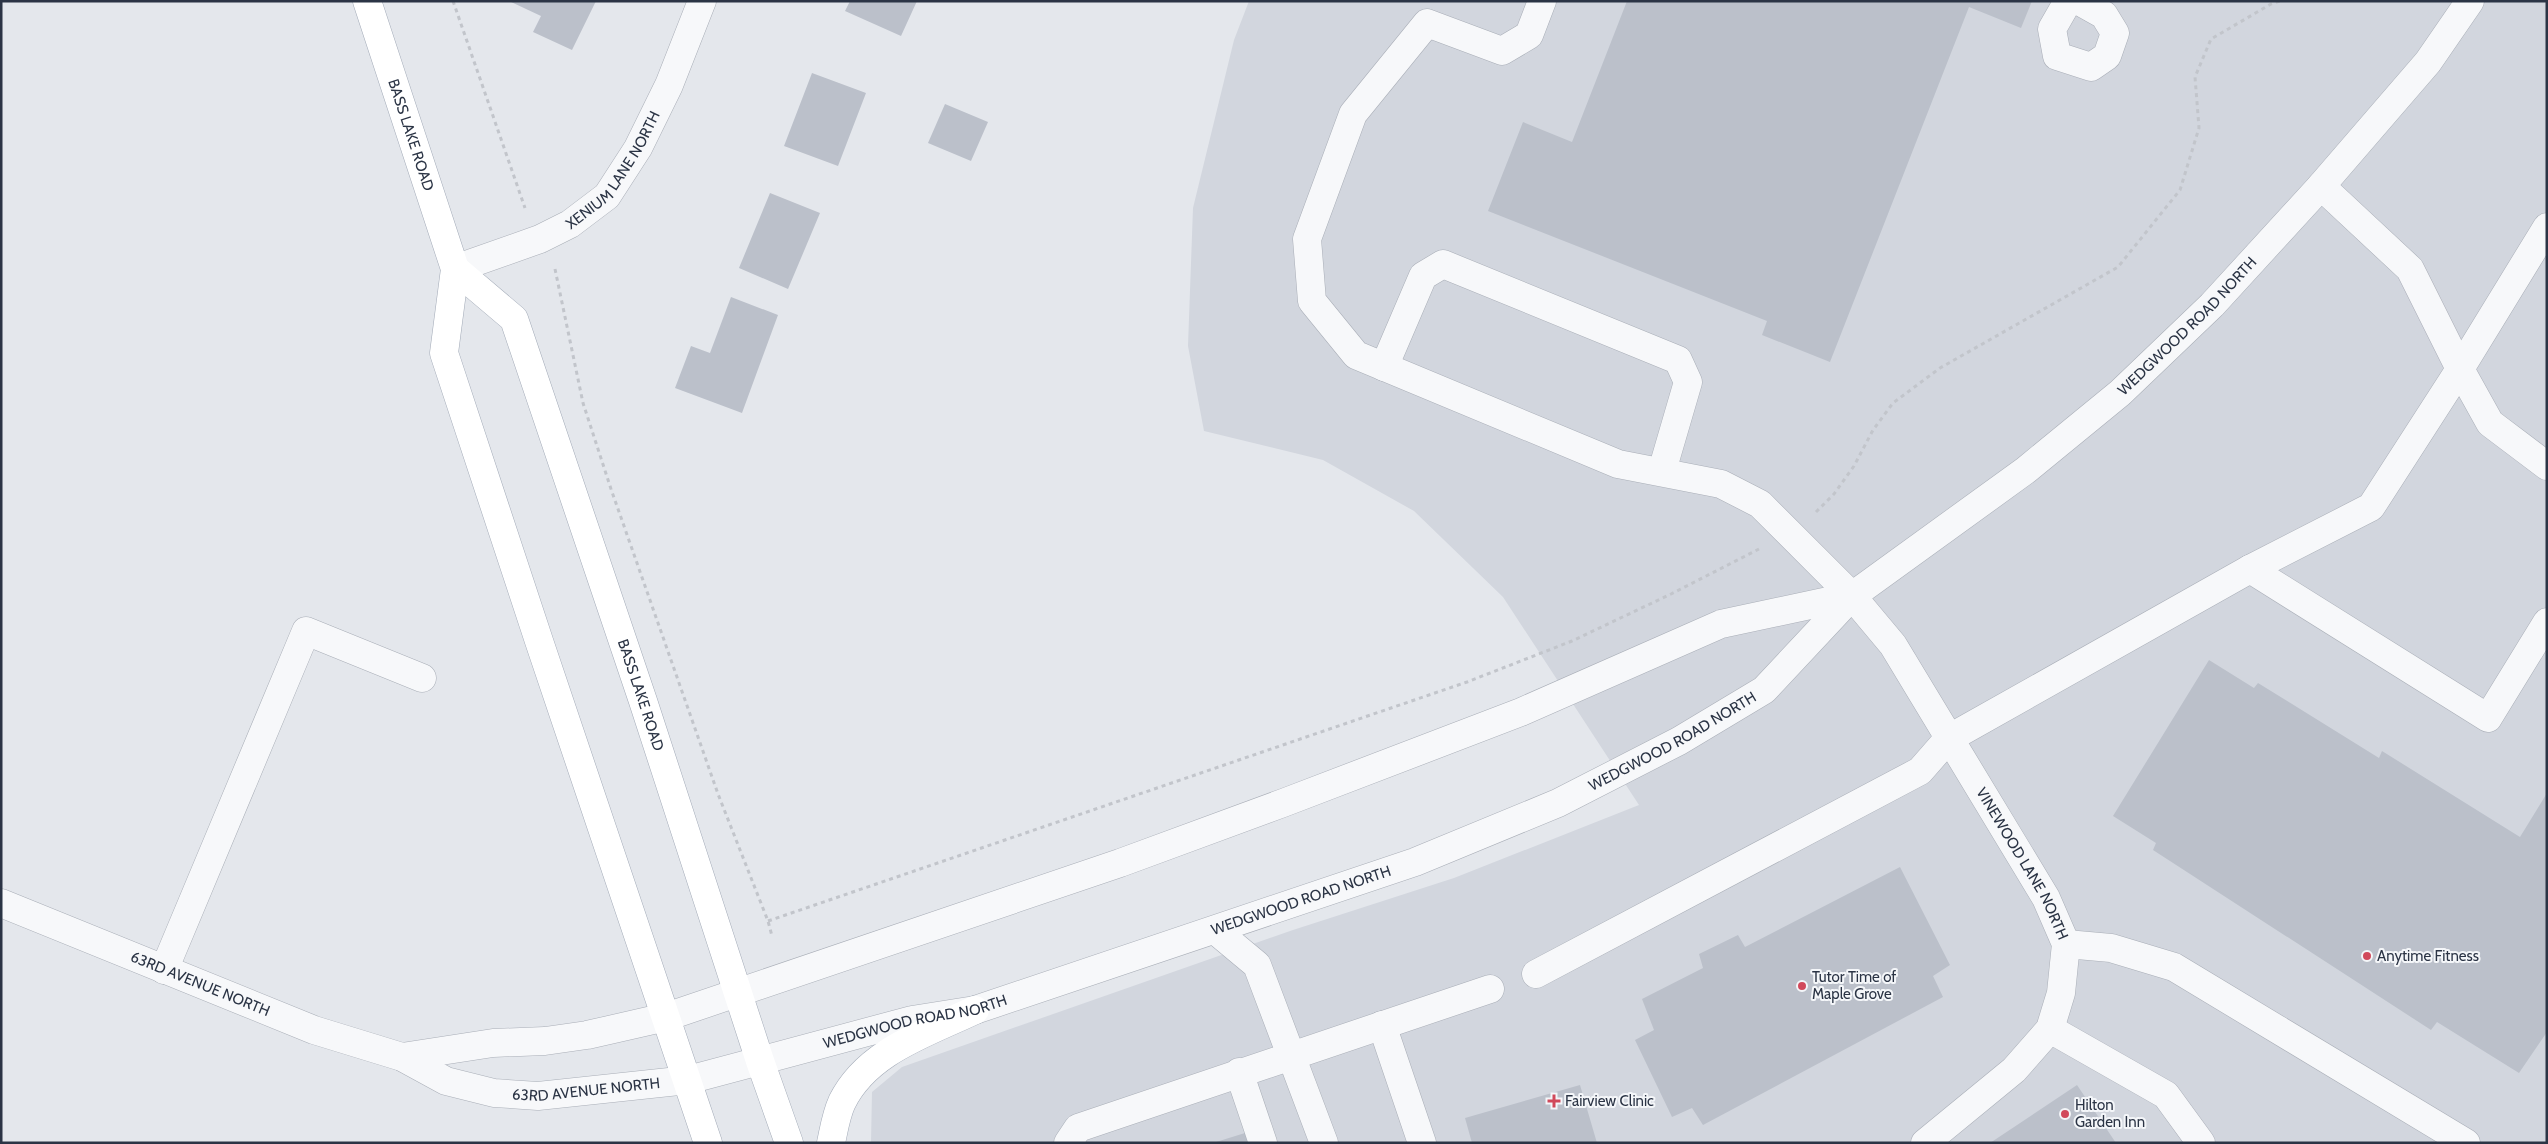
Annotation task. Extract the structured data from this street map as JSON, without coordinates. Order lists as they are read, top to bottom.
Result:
{
  "streets": {
    "main road": ["BASS LAKE ROAD"],
    "street": [
      "XENIUM LANE NORTH",
      "WEDGWOOD ROAD NORTH",
      "VINEWOOD LANE NORTH",
      "63RD AVENUE NORTH"
    ]
  },
  "crossings": [
    ["BASS LAKE ROAD", "XENIUM LANE NORTH"],
    ["BASS LAKE ROAD", "WEDGWOOD ROAD NORTH"],
    ["BASS LAKE ROAD", "63RD AVENUE NORTH"],
    ["WEDGWOOD ROAD NORTH", "VINEWOOD LANE NORTH"],
    ["WEDGWOOD ROAD NORTH", "63RD AVENUE NORTH"]
  ],
  "places": {
    "other": ["Anytime Fitness", "Tutor Time of Maple Grove", "Hilton Garden Inn"],
    "health": ["Fairview Clinic"]
  }
}
